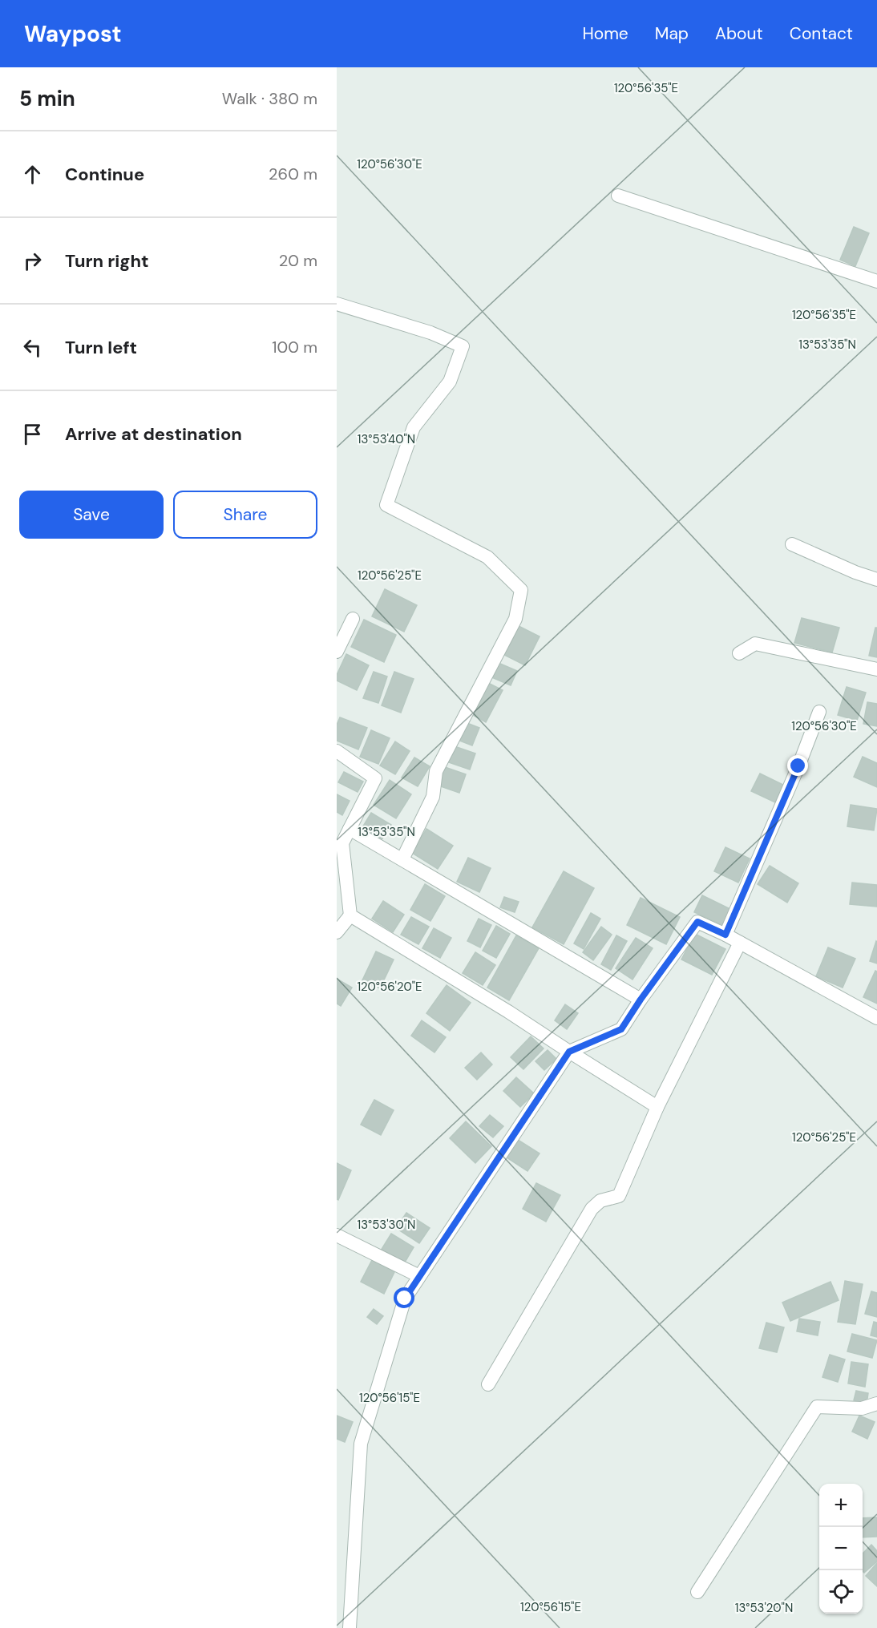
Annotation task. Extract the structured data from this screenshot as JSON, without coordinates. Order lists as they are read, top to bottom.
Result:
{
  "page": {
    "header": "Waypost",
    "nav": [
      "Home",
      "Map",
      "About",
      "Contact"
    ],
    "heading": ["5 min", "Walk · 380 m"],
    "list": [
      ["Continue", "260 m"],
      ["Turn right", "20 m"],
      ["Turn left", "100 m"],
      "Arrive at destination"
    ],
    "buttons": ["Save", "Share"],
    "map_buttons": ["+", "−"]
  },
  "coordinates": [
    "120°56'35\"E",
    "120°56'30\"E",
    "13°53'35\"N",
    "13°53'40\"N",
    "120°56'25\"E",
    "120°56'20\"E",
    "13°53'30\"N",
    "120°56'15\"E",
    "13°53'20\"N"
  ]
}
